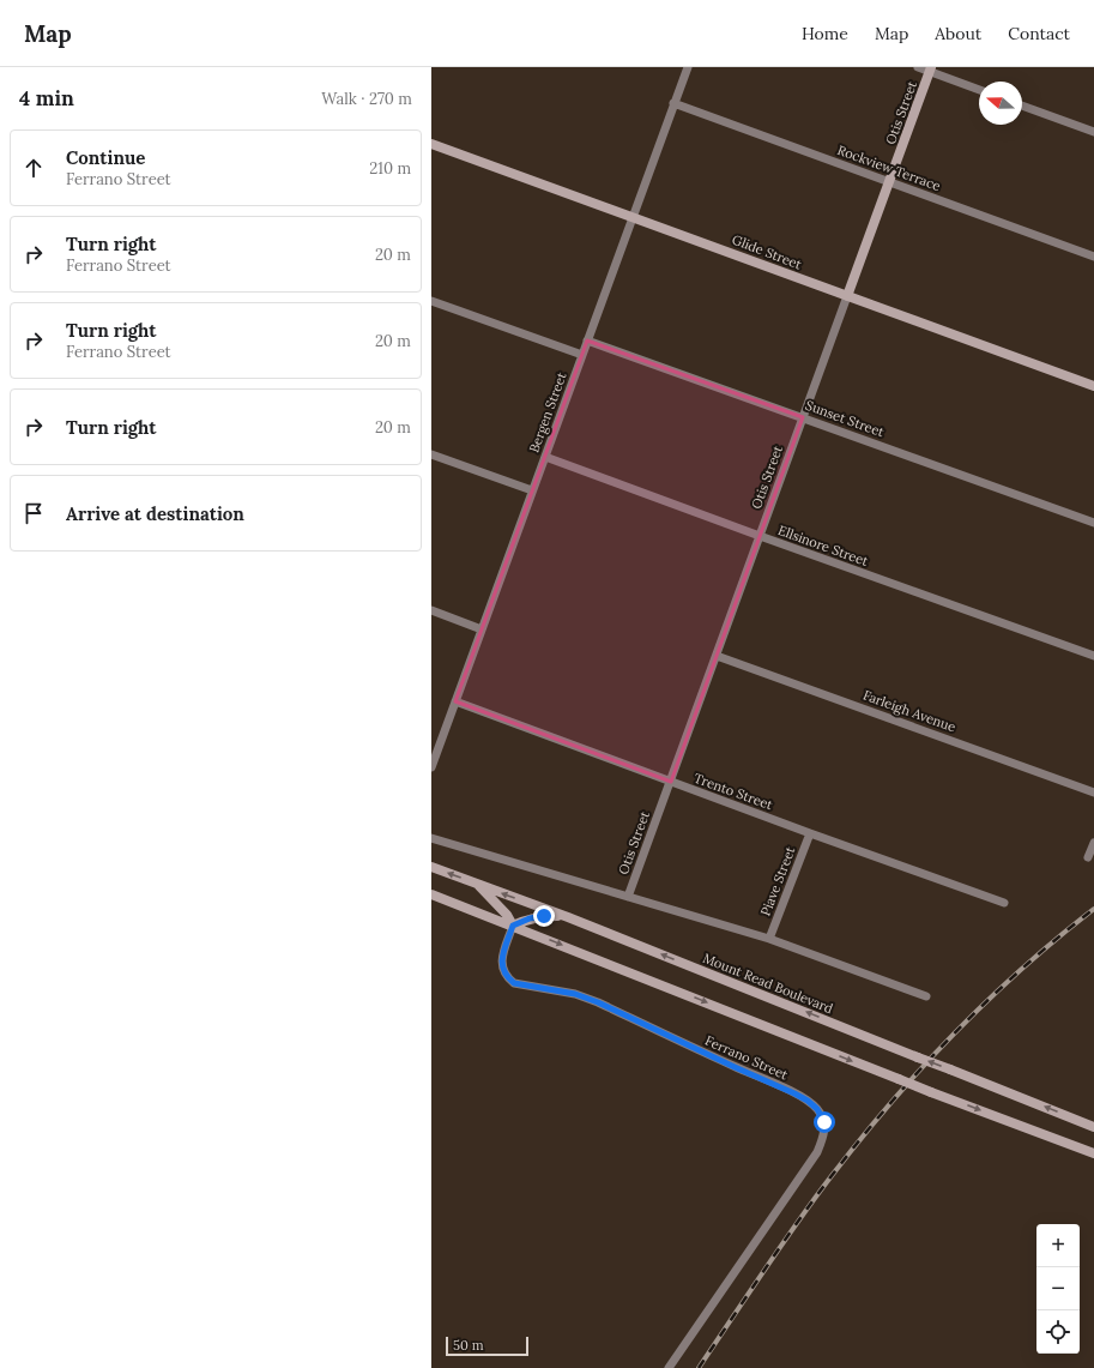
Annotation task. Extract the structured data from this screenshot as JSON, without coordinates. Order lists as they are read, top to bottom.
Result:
{
  "streets": {
    "main road": ["Otis Street", "Glide Street", "Mount Read Boulevard"],
    "street": [
      "Rockview Terrace",
      "Bergen Street",
      "Sunset Street",
      "Ellsinore Street",
      "Farleigh Avenue",
      "Trento Street",
      "Piave Street",
      "Ferrano Street"
    ]
  },
  "crossings": [
    ["Otis Street", "Rockview Terrace"],
    ["Otis Street", "Glide Street"],
    ["Otis Street", "Sunset Street"],
    ["Otis Street", "Ellsinore Street"],
    ["Otis Street", "Farleigh Avenue"],
    ["Otis Street", "Trento Street"],
    ["Rockview Terrace", "Bergen Street"],
    ["Glide Street", "Bergen Street"],
    ["Bergen Street", "Sunset Street"],
    ["Bergen Street", "Ellsinore Street"],
    ["Bergen Street", "Trento Street"],
    ["Trento Street", "Piave Street"]
  ],
  "scale_bar": "50 m",
  "north": "left",
  "page": {
    "header": "Map",
    "nav": [
      "Home",
      "Map",
      "About",
      "Contact"
    ],
    "heading": ["4 min", "Walk · 270 m"],
    "list": [
      ["Continue", "Ferrano Street", "210 m"],
      ["Turn right", "Ferrano Street", "20 m"],
      ["Turn right", "Ferrano Street", "20 m"],
      ["Turn right", "20 m"],
      "Arrive at destination"
    ],
    "map_buttons": ["+", "−"],
    "scale": "50 m"
  }
}
